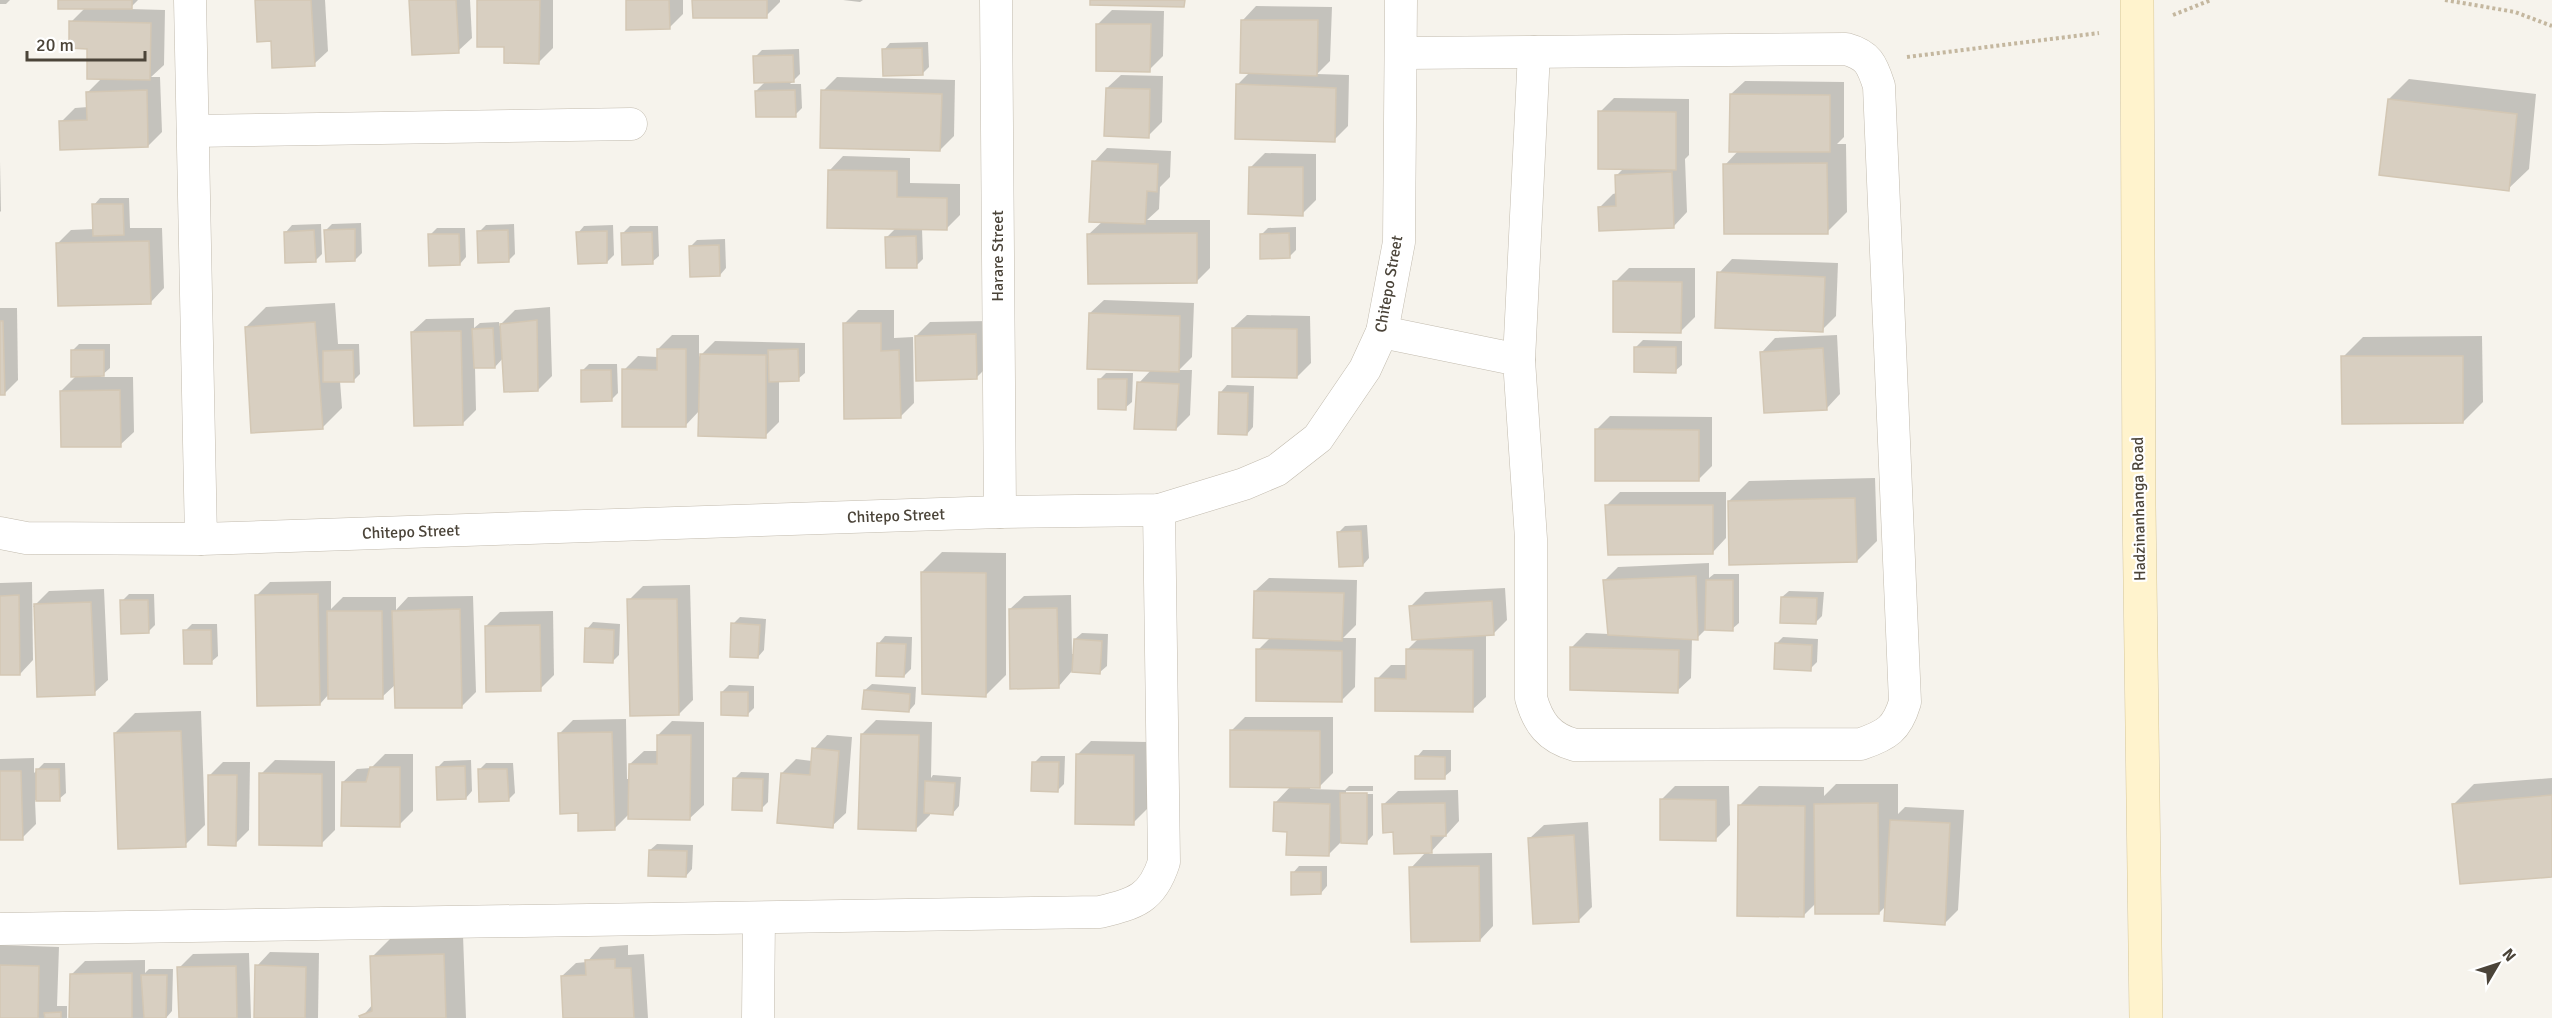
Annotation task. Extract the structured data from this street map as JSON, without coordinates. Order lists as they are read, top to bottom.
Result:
{
  "streets": {
    "street": ["Harare Street", "Chitepo Street", "Hadzinanhanga Road"]
  },
  "crossings": [
    ["Harare Street", "Chitepo Street"]
  ],
  "scale_bar": "20 m",
  "north": "top right"
}
